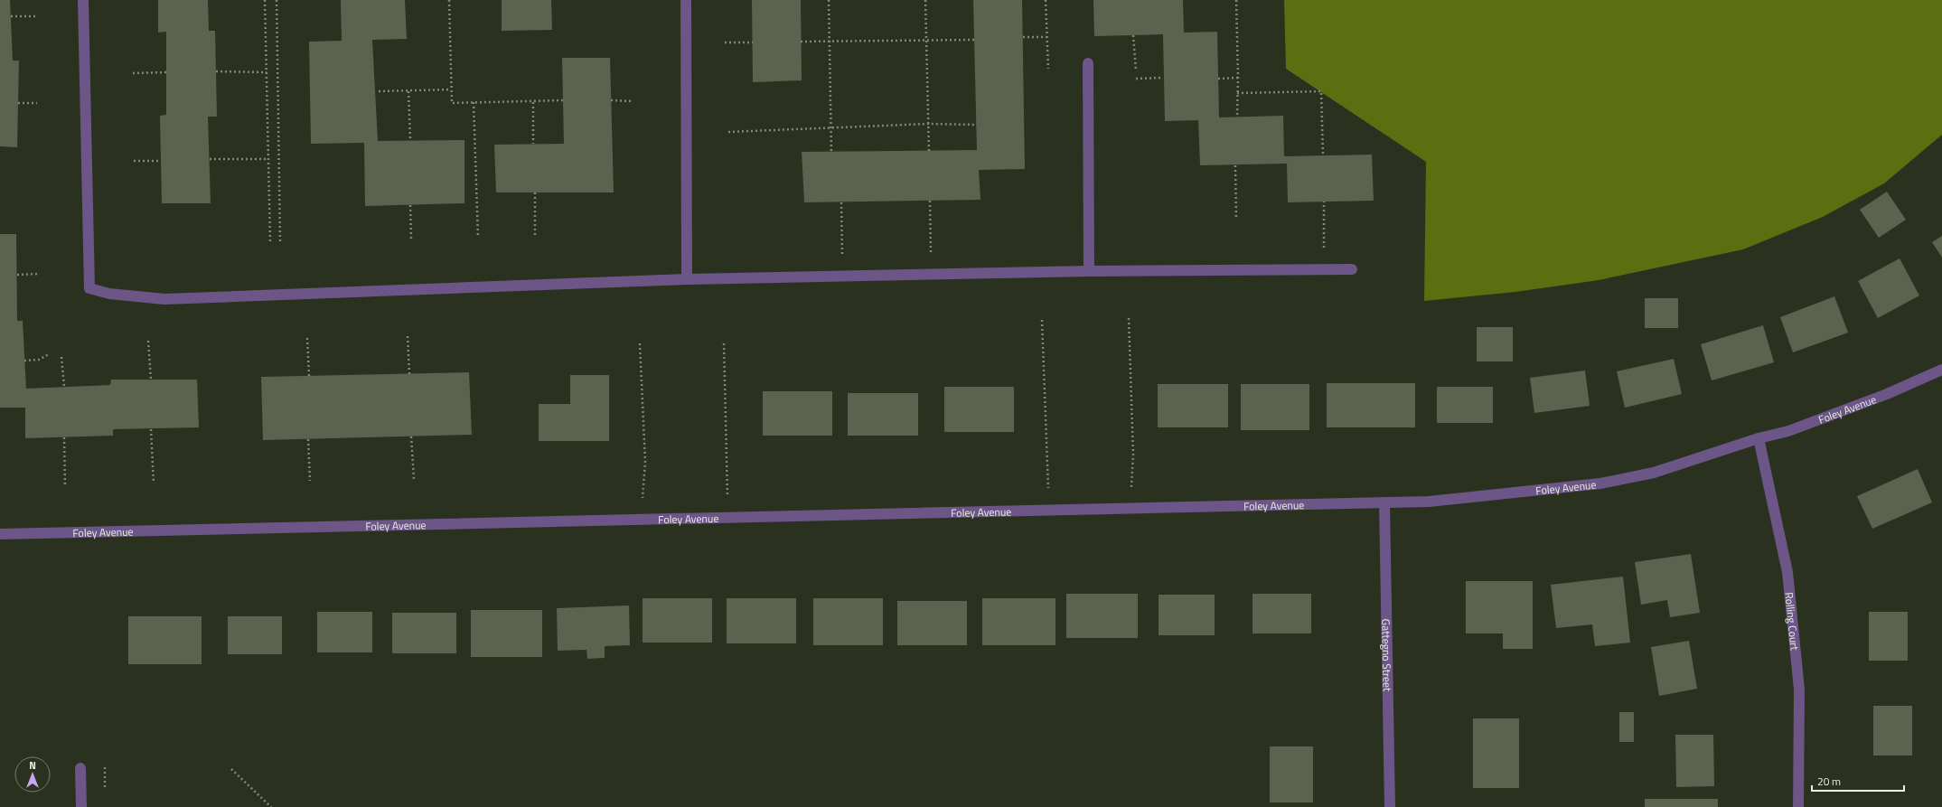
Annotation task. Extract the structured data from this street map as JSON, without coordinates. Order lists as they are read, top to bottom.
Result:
{
  "streets": {
    "street": ["Foley Avenue", "Rolling Court", "Gattegno Street"]
  },
  "crossings": [
    ["Foley Avenue", "Rolling Court"],
    ["Foley Avenue", "Gattegno Street"]
  ],
  "scale_bar": "20 m",
  "north": "top"
}
